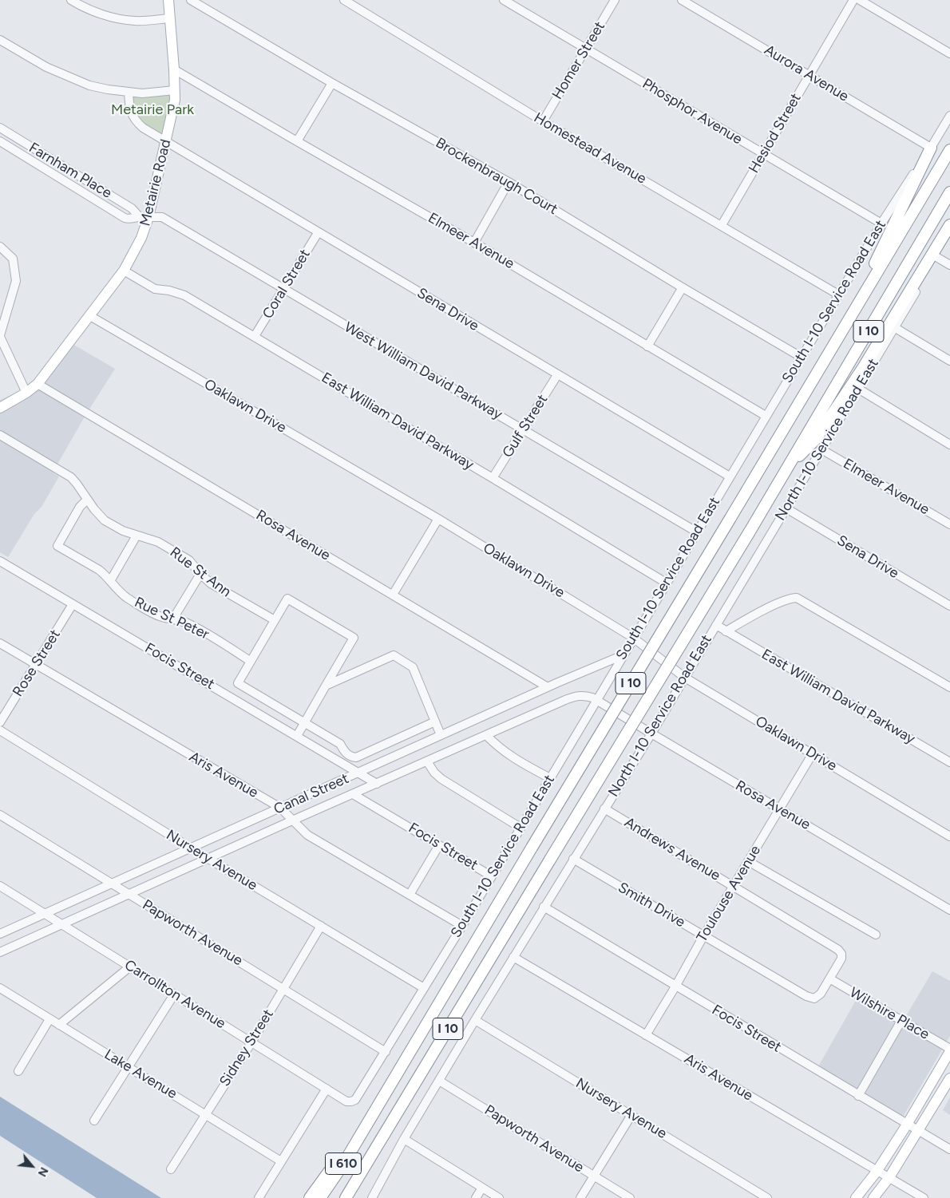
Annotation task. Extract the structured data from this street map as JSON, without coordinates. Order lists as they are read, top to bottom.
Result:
{
  "streets": {
    "highway": ["I 10", "I 610"],
    "main road": ["Metairie Road"],
    "street": [
      "Homer Street",
      "Aurora Avenue",
      "Phosphor Avenue",
      "Hesiod Street",
      "Homestead Avenue",
      "Farnham Place",
      "Brockenbraugh Court",
      "Elmeer Avenue",
      "Coral Street",
      "South I-10 Service Road East",
      "Sena Drive",
      "West William David Parkway",
      "Oaklawn Drive",
      "East William David Parkway",
      "Gulf Street",
      "North I-10 Service Road East",
      "Rosa Avenue",
      "Rue St Ann",
      "Rue St Peter",
      "Rose Street",
      "Focis Street",
      "Aris Avenue",
      "Canal Street",
      "Andrews Avenue",
      "Nursery Avenue",
      "Toulouse Avenue",
      "Smith Drive",
      "Papworth Avenue",
      "Carrollton Avenue",
      "Wilshire Place",
      "Sidney Street",
      "Lake Avenue"
    ]
  },
  "crossings": [
    ["Homer Street", "Phosphor Avenue"],
    ["Homer Street", "Homestead Avenue"],
    ["Aurora Avenue", "Hesiod Street"],
    ["Aurora Avenue", "South I-10 Service Road East"],
    ["Phosphor Avenue", "Hesiod Street"],
    ["Phosphor Avenue", "South I-10 Service Road East"],
    ["Hesiod Street", "Homestead Avenue"],
    ["Homestead Avenue", "South I-10 Service Road East"],
    ["Farnham Place", "Metairie Road"],
    ["Farnham Place", "West William David Parkway"],
    ["Brockenbraugh Court", "South I-10 Service Road East"],
    ["Metairie Road", "Elmeer Avenue"],
    ["Metairie Road", "Sena Drive"],
    ["Metairie Road", "West William David Parkway"],
    ["Metairie Road", "Oaklawn Drive"],
    ["Metairie Road", "East William David Parkway"],
    ["Metairie Road", "Rosa Avenue"],
    ["Elmeer Avenue", "South I-10 Service Road East"],
    ["Elmeer Avenue", "North I-10 Service Road East"],
    ["Coral Street", "Sena Drive"],
    ["Coral Street", "West William David Parkway"],
    ["Coral Street", "East William David Parkway"],
    ["South I-10 Service Road East", "Sena Drive"],
    ["South I-10 Service Road East", "West William David Parkway"],
    ["South I-10 Service Road East", "Oaklawn Drive"],
    ["South I-10 Service Road East", "East William David Parkway"],
    ["South I-10 Service Road East", "Rosa Avenue"],
    ["South I-10 Service Road East", "Focis Street"],
    ["South I-10 Service Road East", "Aris Avenue"],
    ["South I-10 Service Road East", "Canal Street"],
    ["South I-10 Service Road East", "Nursery Avenue"],
    ["South I-10 Service Road East", "Papworth Avenue"],
    ["South I-10 Service Road East", "Carrollton Avenue"],
    ["Sena Drive", "Gulf Street"],
    ["Sena Drive", "North I-10 Service Road East"],
    ["I 10", "I 610"],
    ["West William David Parkway", "Gulf Street"],
    ["Oaklawn Drive", "North I-10 Service Road East"],
    ["Oaklawn Drive", "Toulouse Avenue"],
    ["East William David Parkway", "Gulf Street"],
    ["North I-10 Service Road East", "Rosa Avenue"],
    ["North I-10 Service Road East", "Focis Street"],
    ["North I-10 Service Road East", "Aris Avenue"],
    ["North I-10 Service Road East", "Andrews Avenue"],
    ["North I-10 Service Road East", "Nursery Avenue"],
    ["North I-10 Service Road East", "Smith Drive"],
    ["North I-10 Service Road East", "Papworth Avenue"],
    ["Rosa Avenue", "Canal Street"],
    ["Rosa Avenue", "Toulouse Avenue"],
    ["Rue St Ann", "Rue St Peter"],
    ["Rose Street", "Focis Street"],
    ["Rose Street", "Aris Avenue"],
    ["Focis Street", "Canal Street"],
    ["Focis Street", "Toulouse Avenue"],
    ["Aris Avenue", "Canal Street"],
    ["Aris Avenue", "Toulouse Avenue"],
    ["Canal Street", "Nursery Avenue"],
    ["Canal Street", "Papworth Avenue"],
    ["Canal Street", "Carrollton Avenue"],
    ["Andrews Avenue", "Toulouse Avenue"],
    ["Andrews Avenue", "Smith Drive"],
    ["Andrews Avenue", "Wilshire Place"],
    ["Nursery Avenue", "Sidney Street"],
    ["Toulouse Avenue", "Smith Drive"],
    ["Smith Drive", "Wilshire Place"],
    ["Papworth Avenue", "Sidney Street"],
    ["Carrollton Avenue", "Sidney Street"],
    ["Sidney Street", "Lake Avenue"]
  ],
  "parks": ["Metairie Park"],
  "north": "bottom right"
}
